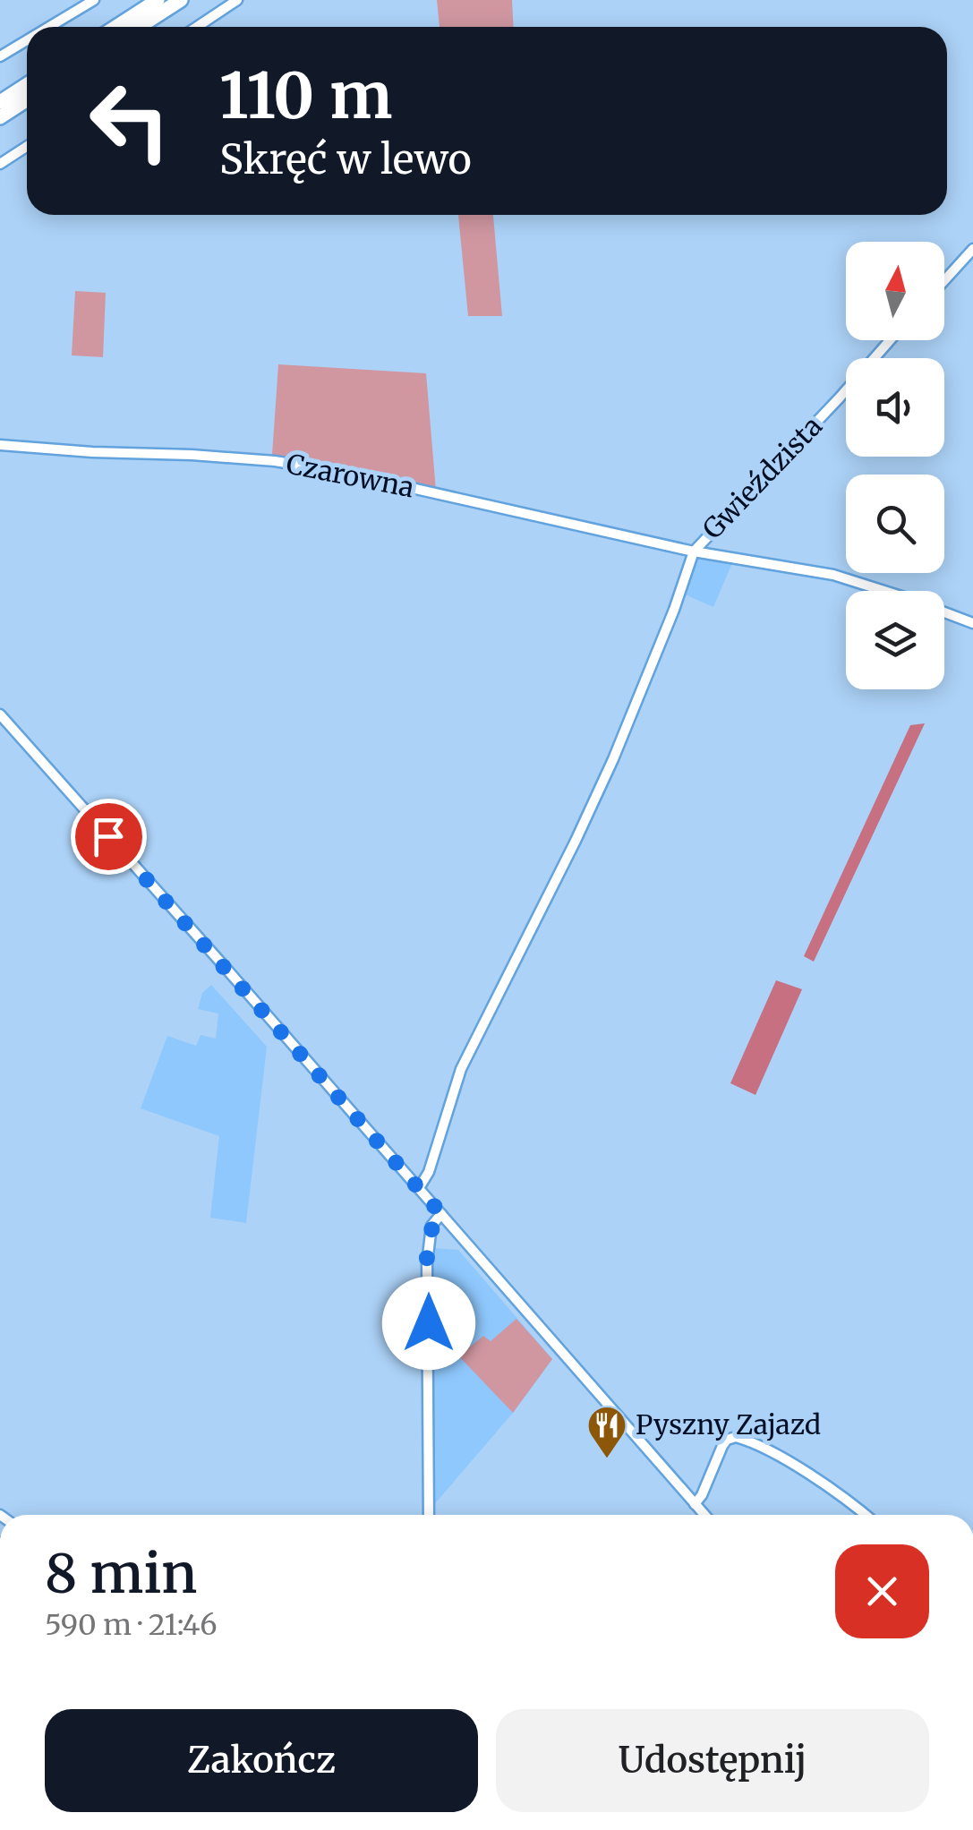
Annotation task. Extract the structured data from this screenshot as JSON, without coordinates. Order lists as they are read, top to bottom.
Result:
{
  "streets": {
    "street": ["Czarowna", "Gwieździsta"]
  },
  "crossings": [
    ["Czarowna", "Gwieździsta"]
  ],
  "places": {
    "restaurant": ["Pyszny Zajazd"]
  },
  "north": "top",
  "page": {
    "turn": ["110 m", "Skręć w lewo"],
    "heading": ["8 min", "590 m · 21:46"],
    "buttons": ["Zakończ", "Udostępnij"]
  }
}
